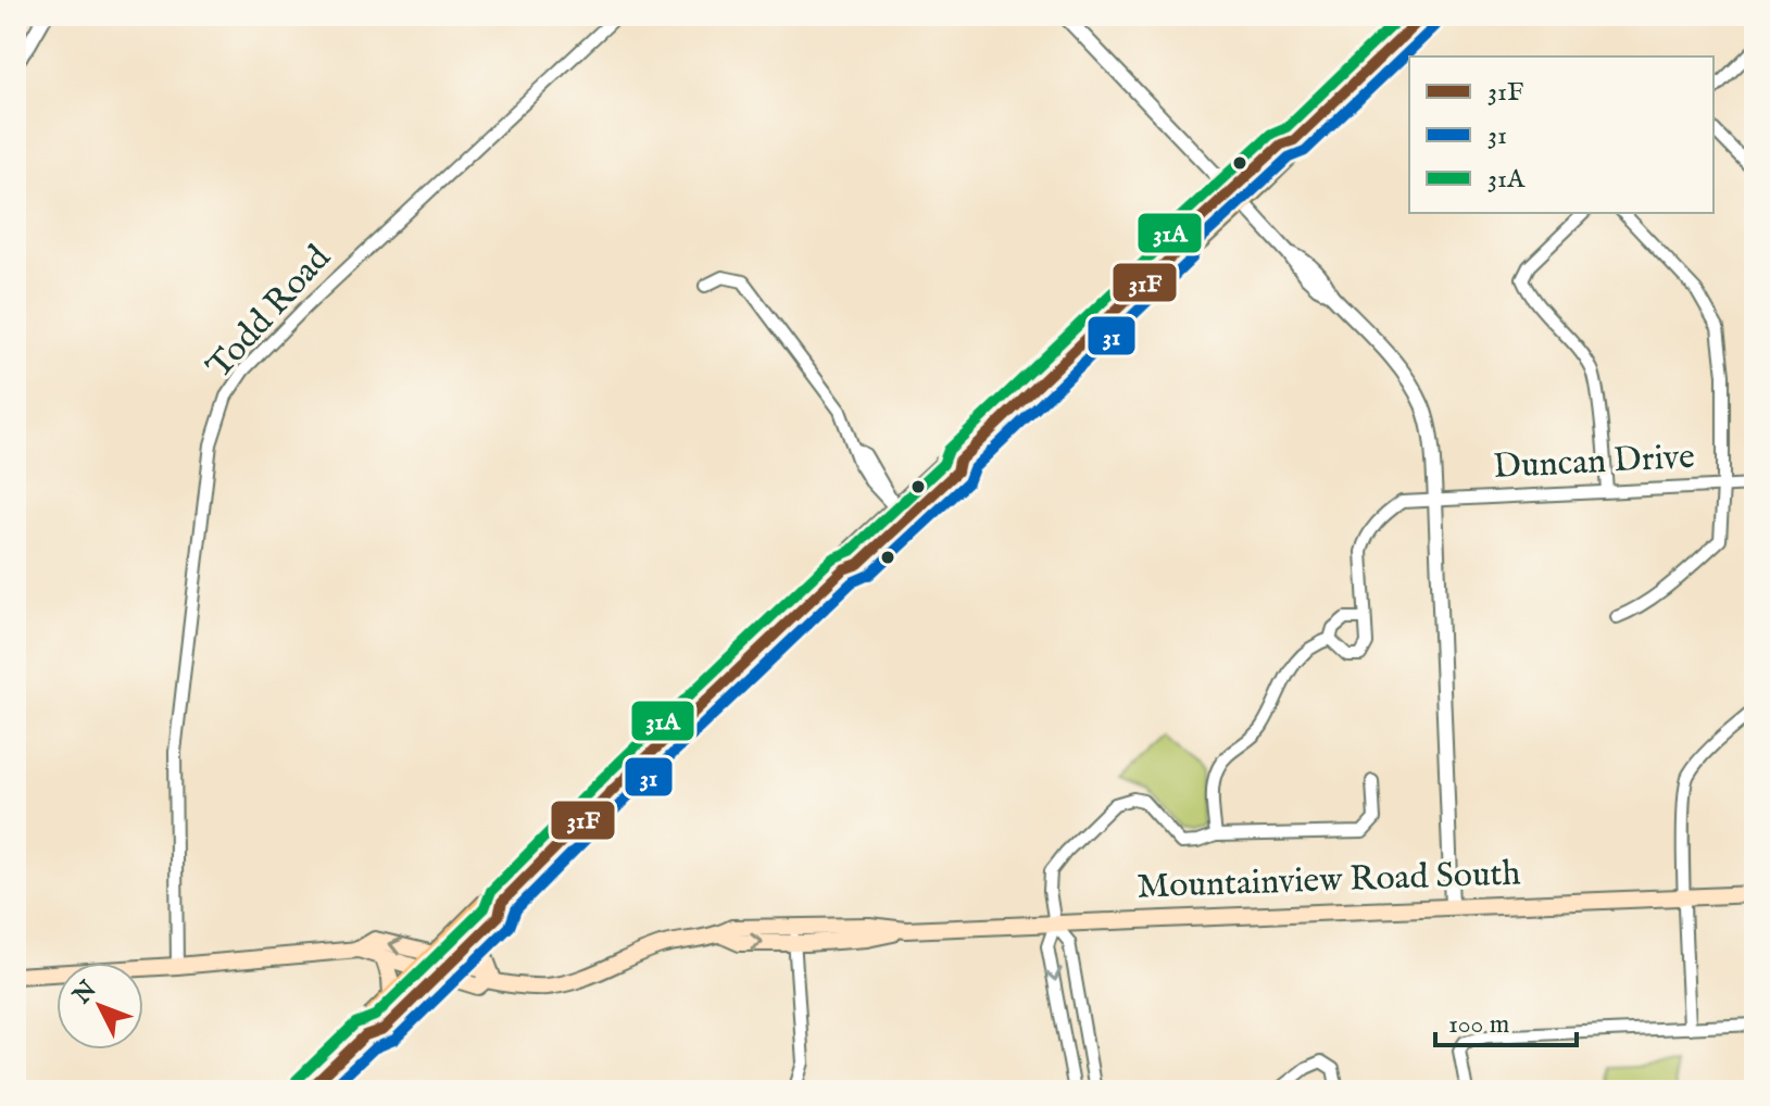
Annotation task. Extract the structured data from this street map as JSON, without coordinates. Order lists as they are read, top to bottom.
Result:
{
  "streets": {
    "main road": ["Mountainview Road South"],
    "street": ["Todd Road", "Duncan Drive"]
  },
  "lines": ["transit line 31F", "transit line 31A", "transit line 31"],
  "legend": ["31F", "31", "31A"],
  "scale_bar": "100 m",
  "north": "top left"
}
